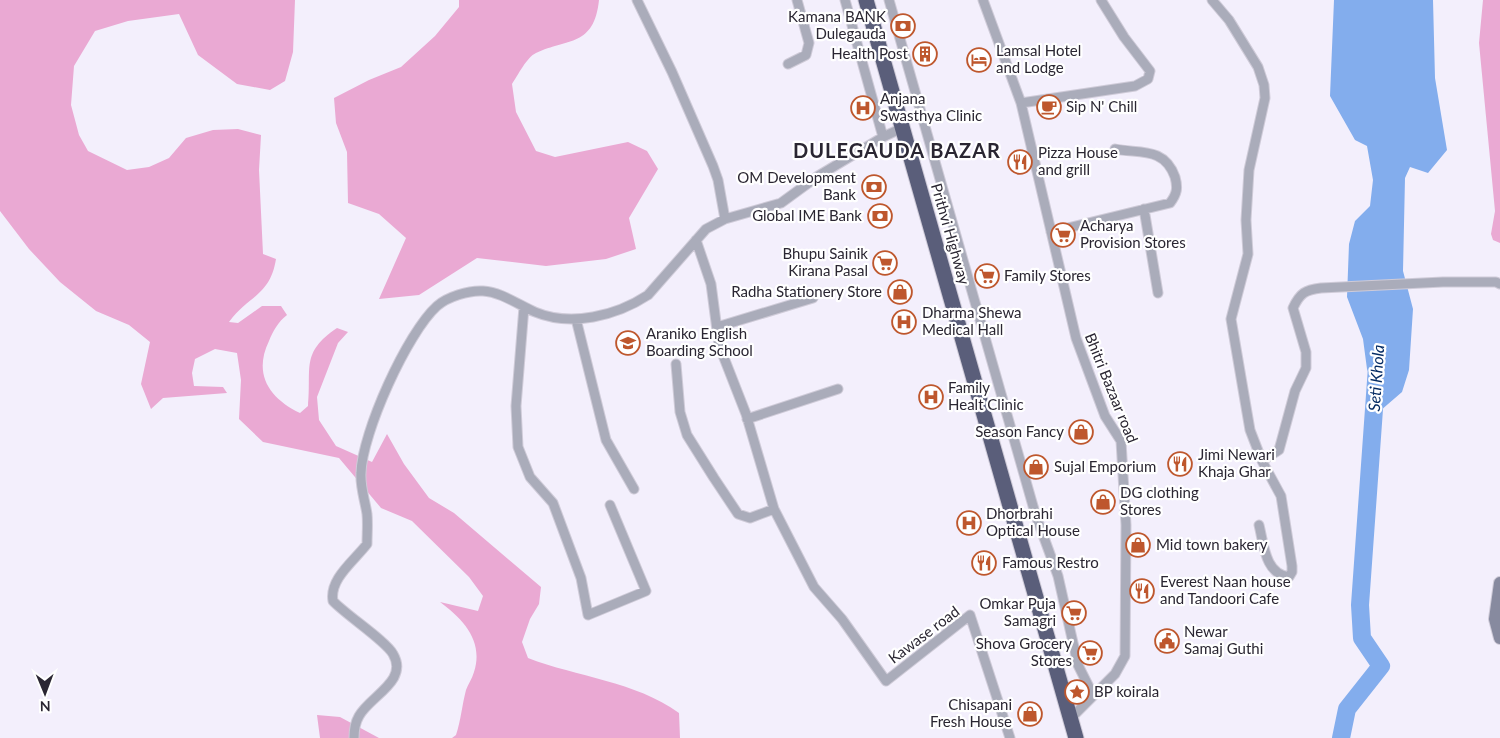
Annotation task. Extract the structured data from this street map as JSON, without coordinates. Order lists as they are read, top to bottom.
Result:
{
  "streets": {
    "highway": ["Prithvi Highway"],
    "street": ["Bhitri Bazaar road", "Kawase road"]
  },
  "crossings": [
    ["Prithvi Highway", "Bhitri Bazaar road"]
  ],
  "districts": ["DULEGAUDA BAZAR"],
  "water": ["Seti Khola"],
  "places": {
    "bank": ["Kamana BANK Dulegauda", "OM Development Bank", "Global IME Bank"],
    "building": ["Health Post"],
    "hotel": ["Lamsal Hotel and Lodge"],
    "cafe": ["Sip N' Chill"],
    "hospital": [
      "Anjana Swasthya Clinic",
      "Dharma Shewa Medical Hall",
      "Family Healt Clinic",
      "Dhorbrahi Optical House"
    ],
    "restaurant": [
      "Pizza House and grill",
      "Jimi Newari Khaja Ghar",
      "Famous Restro",
      "Everest Naan house and Tandoori Cafe"
    ],
    "supermarket": [
      "Acharya Provision Stores",
      "Bhupu Sainik Kirana Pasal",
      "Family Stores",
      "Omkar Puja Samagri",
      "Shova Grocery Stores"
    ],
    "shop": [
      "Radha Stationery Store",
      "Season Fancy",
      "Sujal Emporium",
      "DG clothing Stores",
      "Mid town bakery",
      "Chisapani Fresh House"
    ],
    "school or university": ["Araniko English Boarding School"],
    "public building": ["Newar Samaj Guthi"],
    "place": ["BP koirala"]
  },
  "north": "bottom"
}
